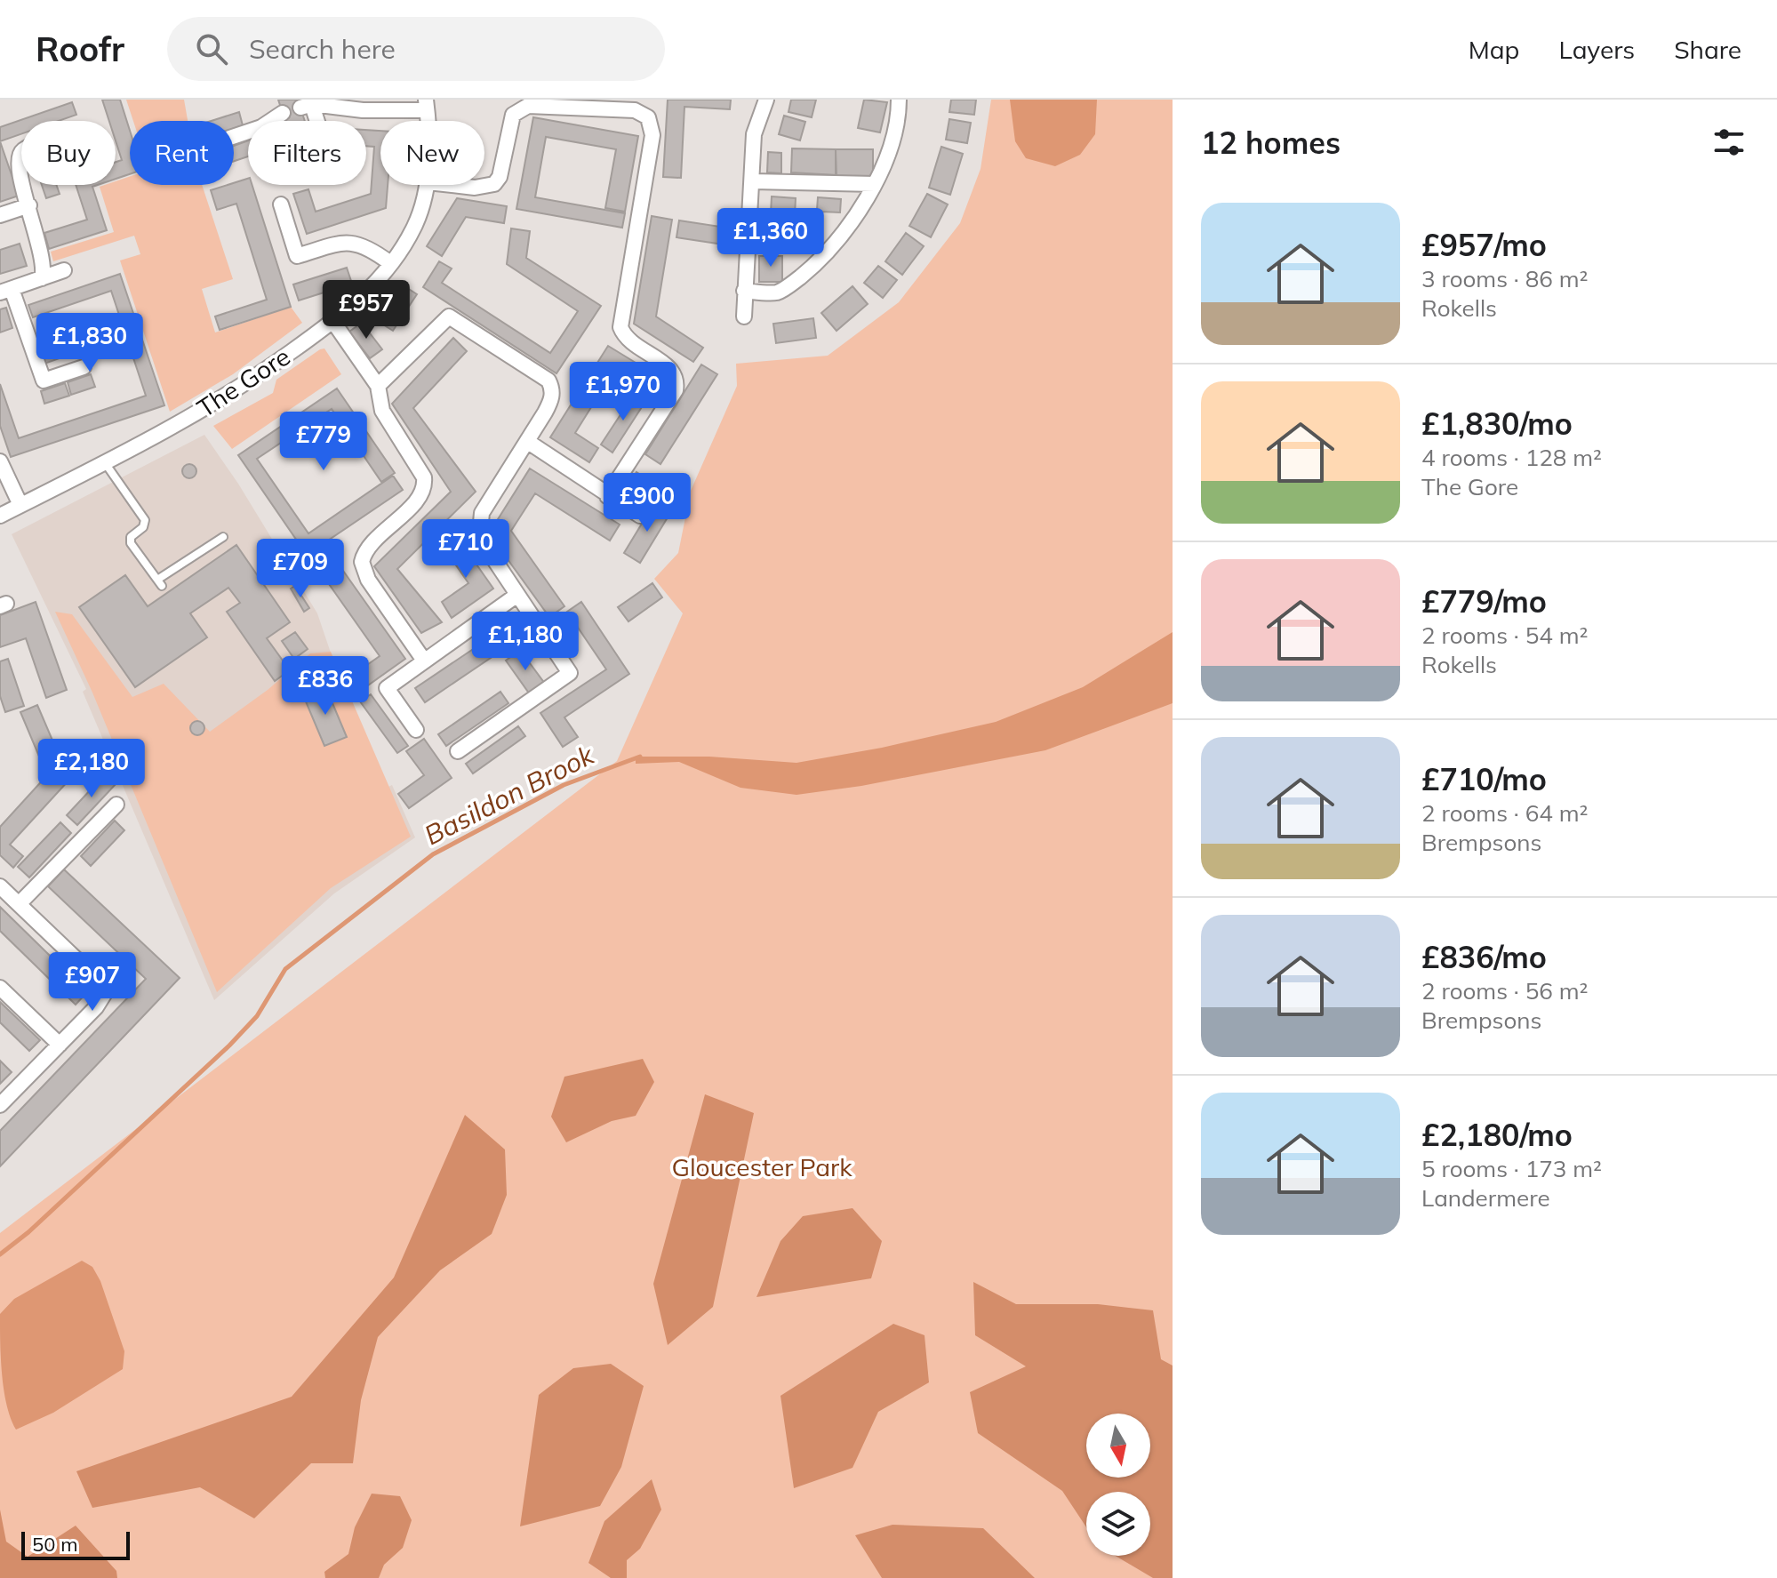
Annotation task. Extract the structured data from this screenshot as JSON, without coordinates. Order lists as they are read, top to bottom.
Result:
{
  "streets": {
    "street": ["The Gore"]
  },
  "water": ["Basildon Brook"],
  "parks": ["Gloucester Park"],
  "scale_bar": "50 m",
  "north": "bottom",
  "page": {
    "header": "Roofr",
    "search": "Search here",
    "nav": ["Map", "Layers", "Share"],
    "heading": "12 homes",
    "chip": [
      "Buy",
      "Rent",
      "Filters",
      "New"
    ],
    "list": [
      {
        "name": "£957/mo",
        "note": "3 rooms · 86 m² · Rokells"
      },
      {
        "name": "£1,830/mo",
        "note": "4 rooms · 128 m² · The Gore"
      },
      {
        "name": "£779/mo",
        "note": "2 rooms · 54 m² · Rokells"
      },
      {
        "name": "£710/mo",
        "note": "2 rooms · 64 m² · Brempsons"
      },
      {
        "name": "£836/mo",
        "note": "2 rooms · 56 m² · Brempsons"
      },
      {
        "name": "£2,180/mo",
        "note": "5 rooms · 173 m² · Landermere"
      }
    ],
    "price": [
      "£1,360",
      "£957",
      "£1,830",
      "£1,970",
      "£779",
      "£900",
      "£710",
      "£709",
      "£1,180",
      "£836",
      "£2,180",
      "£907"
    ],
    "scale": "50 m"
  }
}
